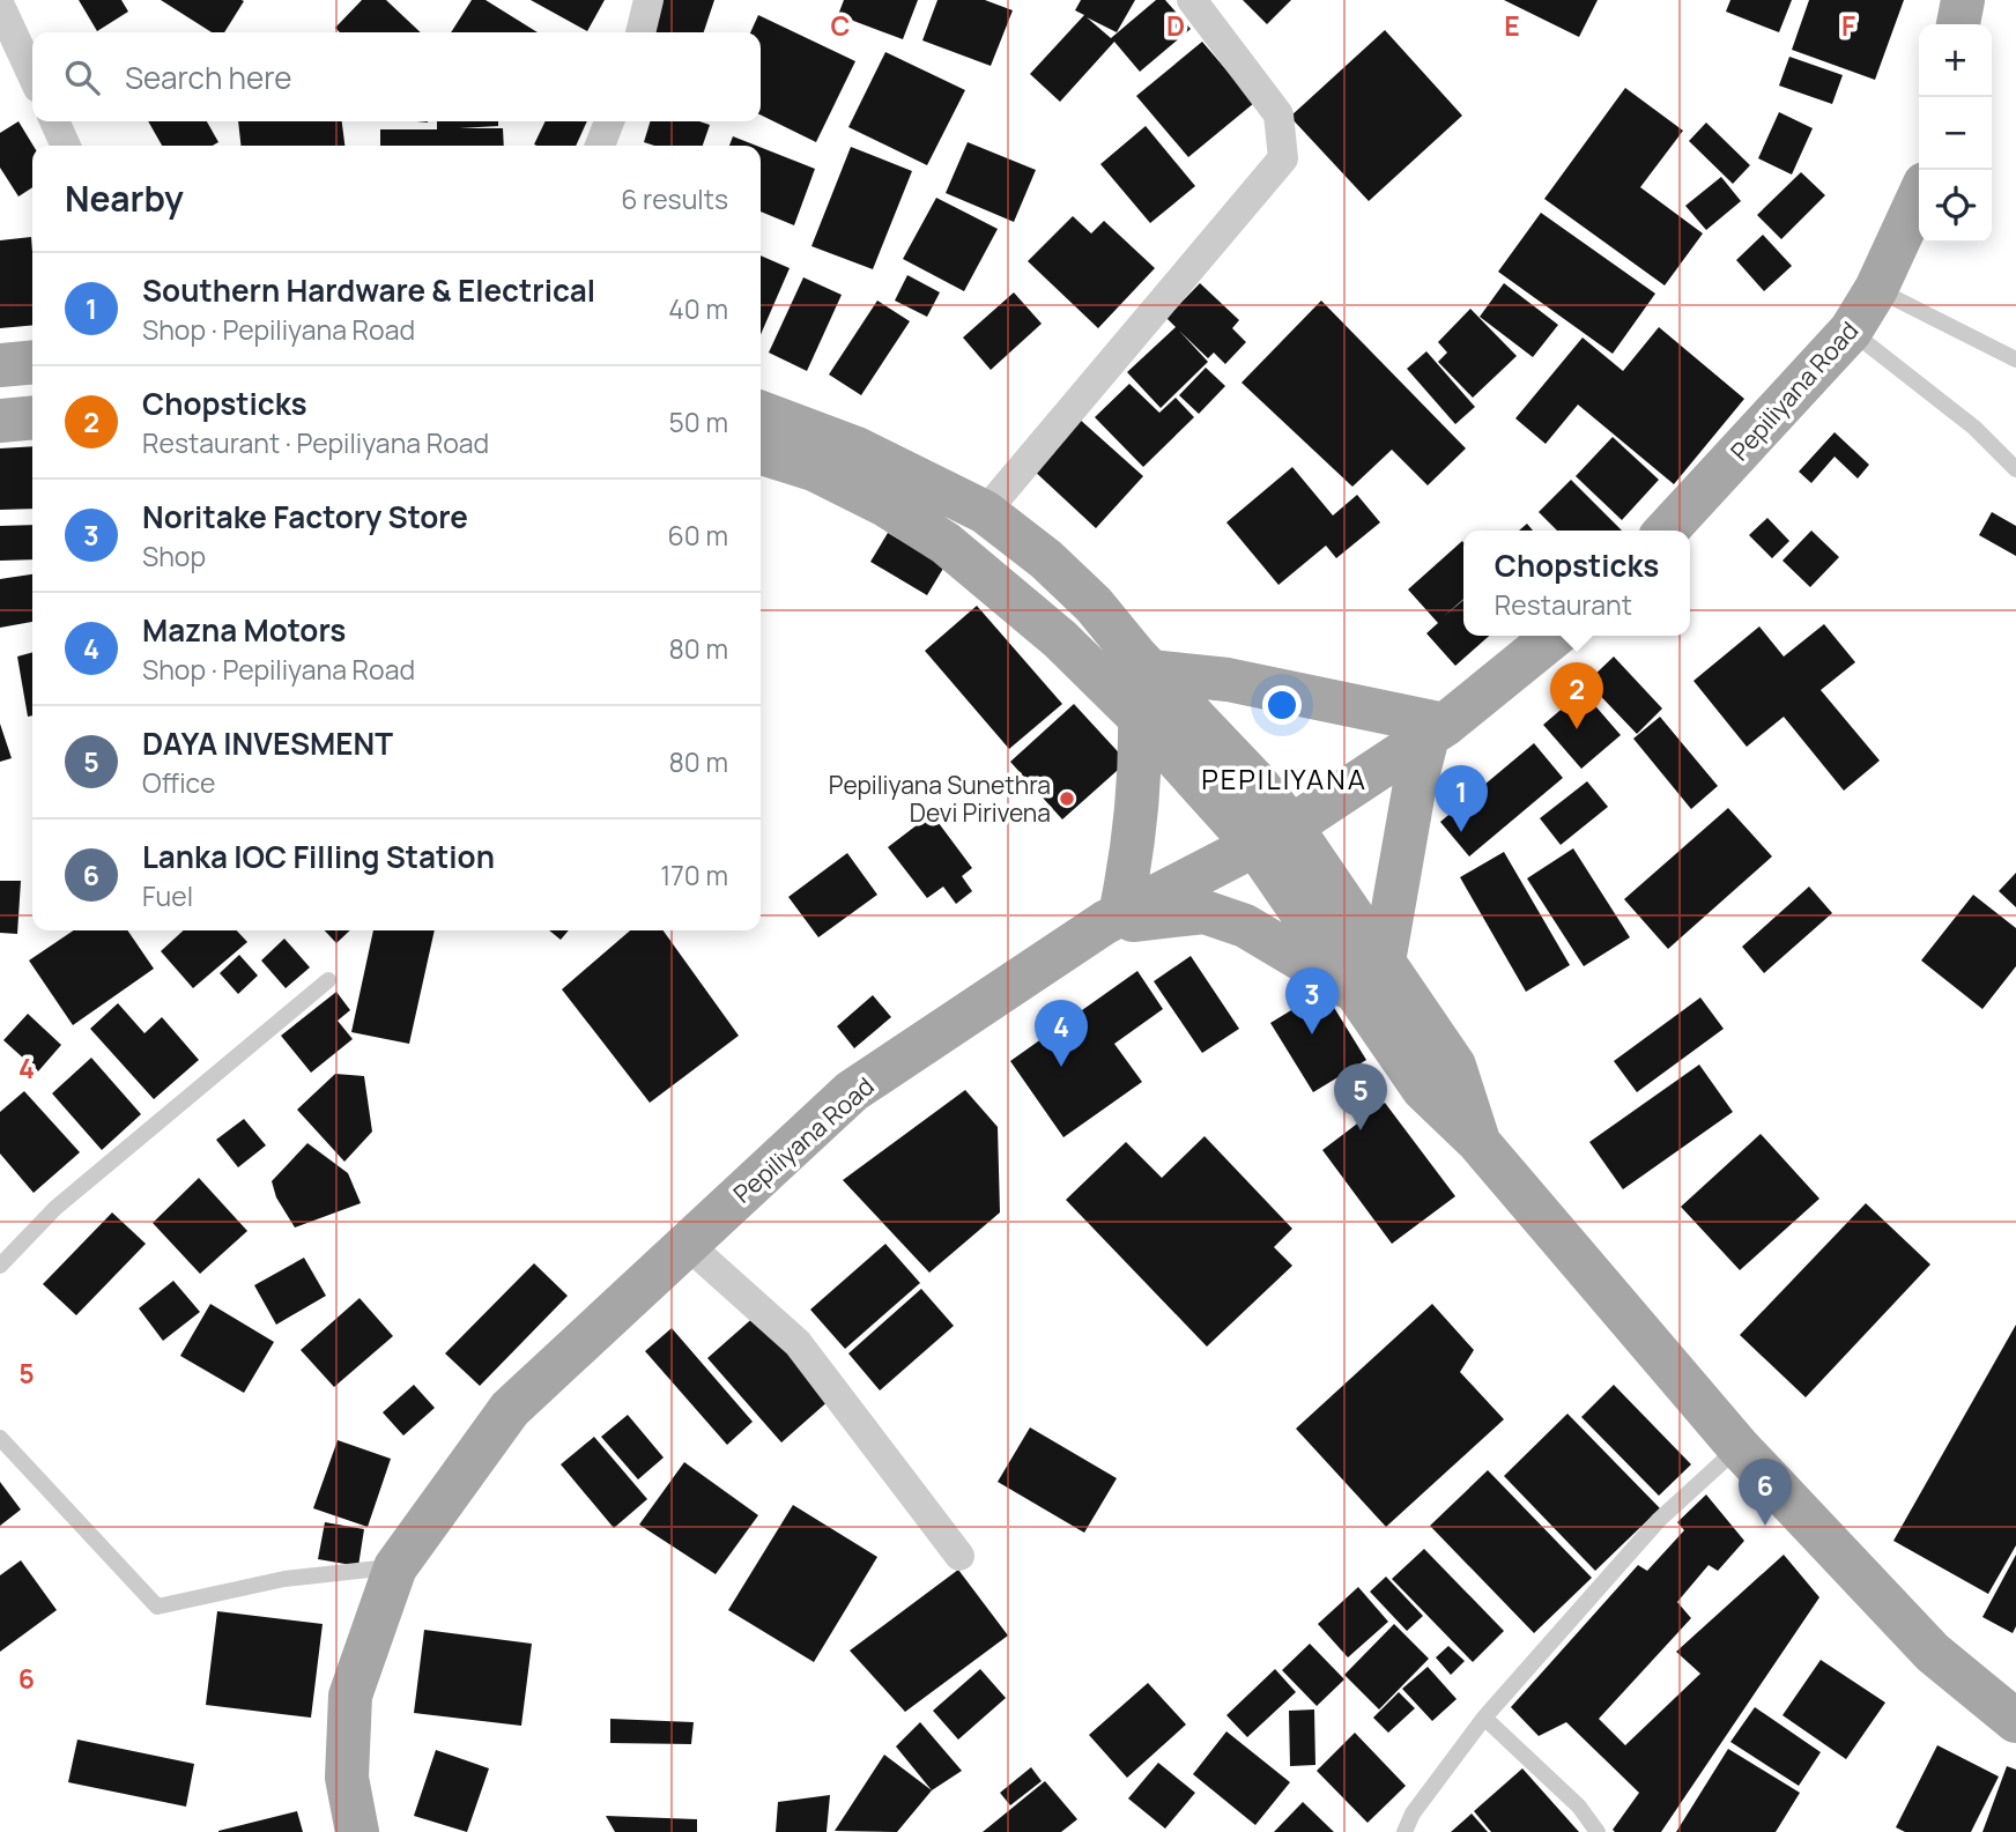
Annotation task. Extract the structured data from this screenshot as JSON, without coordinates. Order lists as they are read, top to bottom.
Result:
{
  "streets": {
    "main road": ["Pepiliyana Road"]
  },
  "districts": ["PEPILIYANA"],
  "places": ["Pepiliyana Sunethra Devi Pirivena"],
  "page": {
    "map_buttons": ["+", "−"],
    "search": "Search here",
    "heading": ["Nearby", "6 results"],
    "list": [
      {
        "mark": "1",
        "name": "Southern Hardware & Electrical",
        "note": "Shop · Pepiliyana Road",
        "value": "40 m"
      },
      {
        "mark": "2",
        "name": "Chopsticks",
        "note": "Restaurant · Pepiliyana Road",
        "value": "50 m"
      },
      {
        "mark": "3",
        "name": "Noritake Factory Store",
        "note": "Shop",
        "value": "60 m"
      },
      {
        "mark": "4",
        "name": "Mazna Motors",
        "note": "Shop · Pepiliyana Road",
        "value": "80 m"
      },
      {
        "mark": "5",
        "name": "DAYA INVESMENT",
        "note": "Office",
        "value": "80 m"
      },
      {
        "mark": "6",
        "name": "Lanka IOC Filling Station",
        "note": "Fuel",
        "value": "170 m"
      }
    ],
    "popup": ["Chopsticks", "Restaurant"],
    "pins": [
      "2",
      "1",
      "3",
      "4",
      "5",
      "6"
    ]
  },
  "grid": {
    "columns": [
      "C",
      "D",
      "E",
      "F"
    ],
    "rows": ["4", "5", "6"]
  }
}
